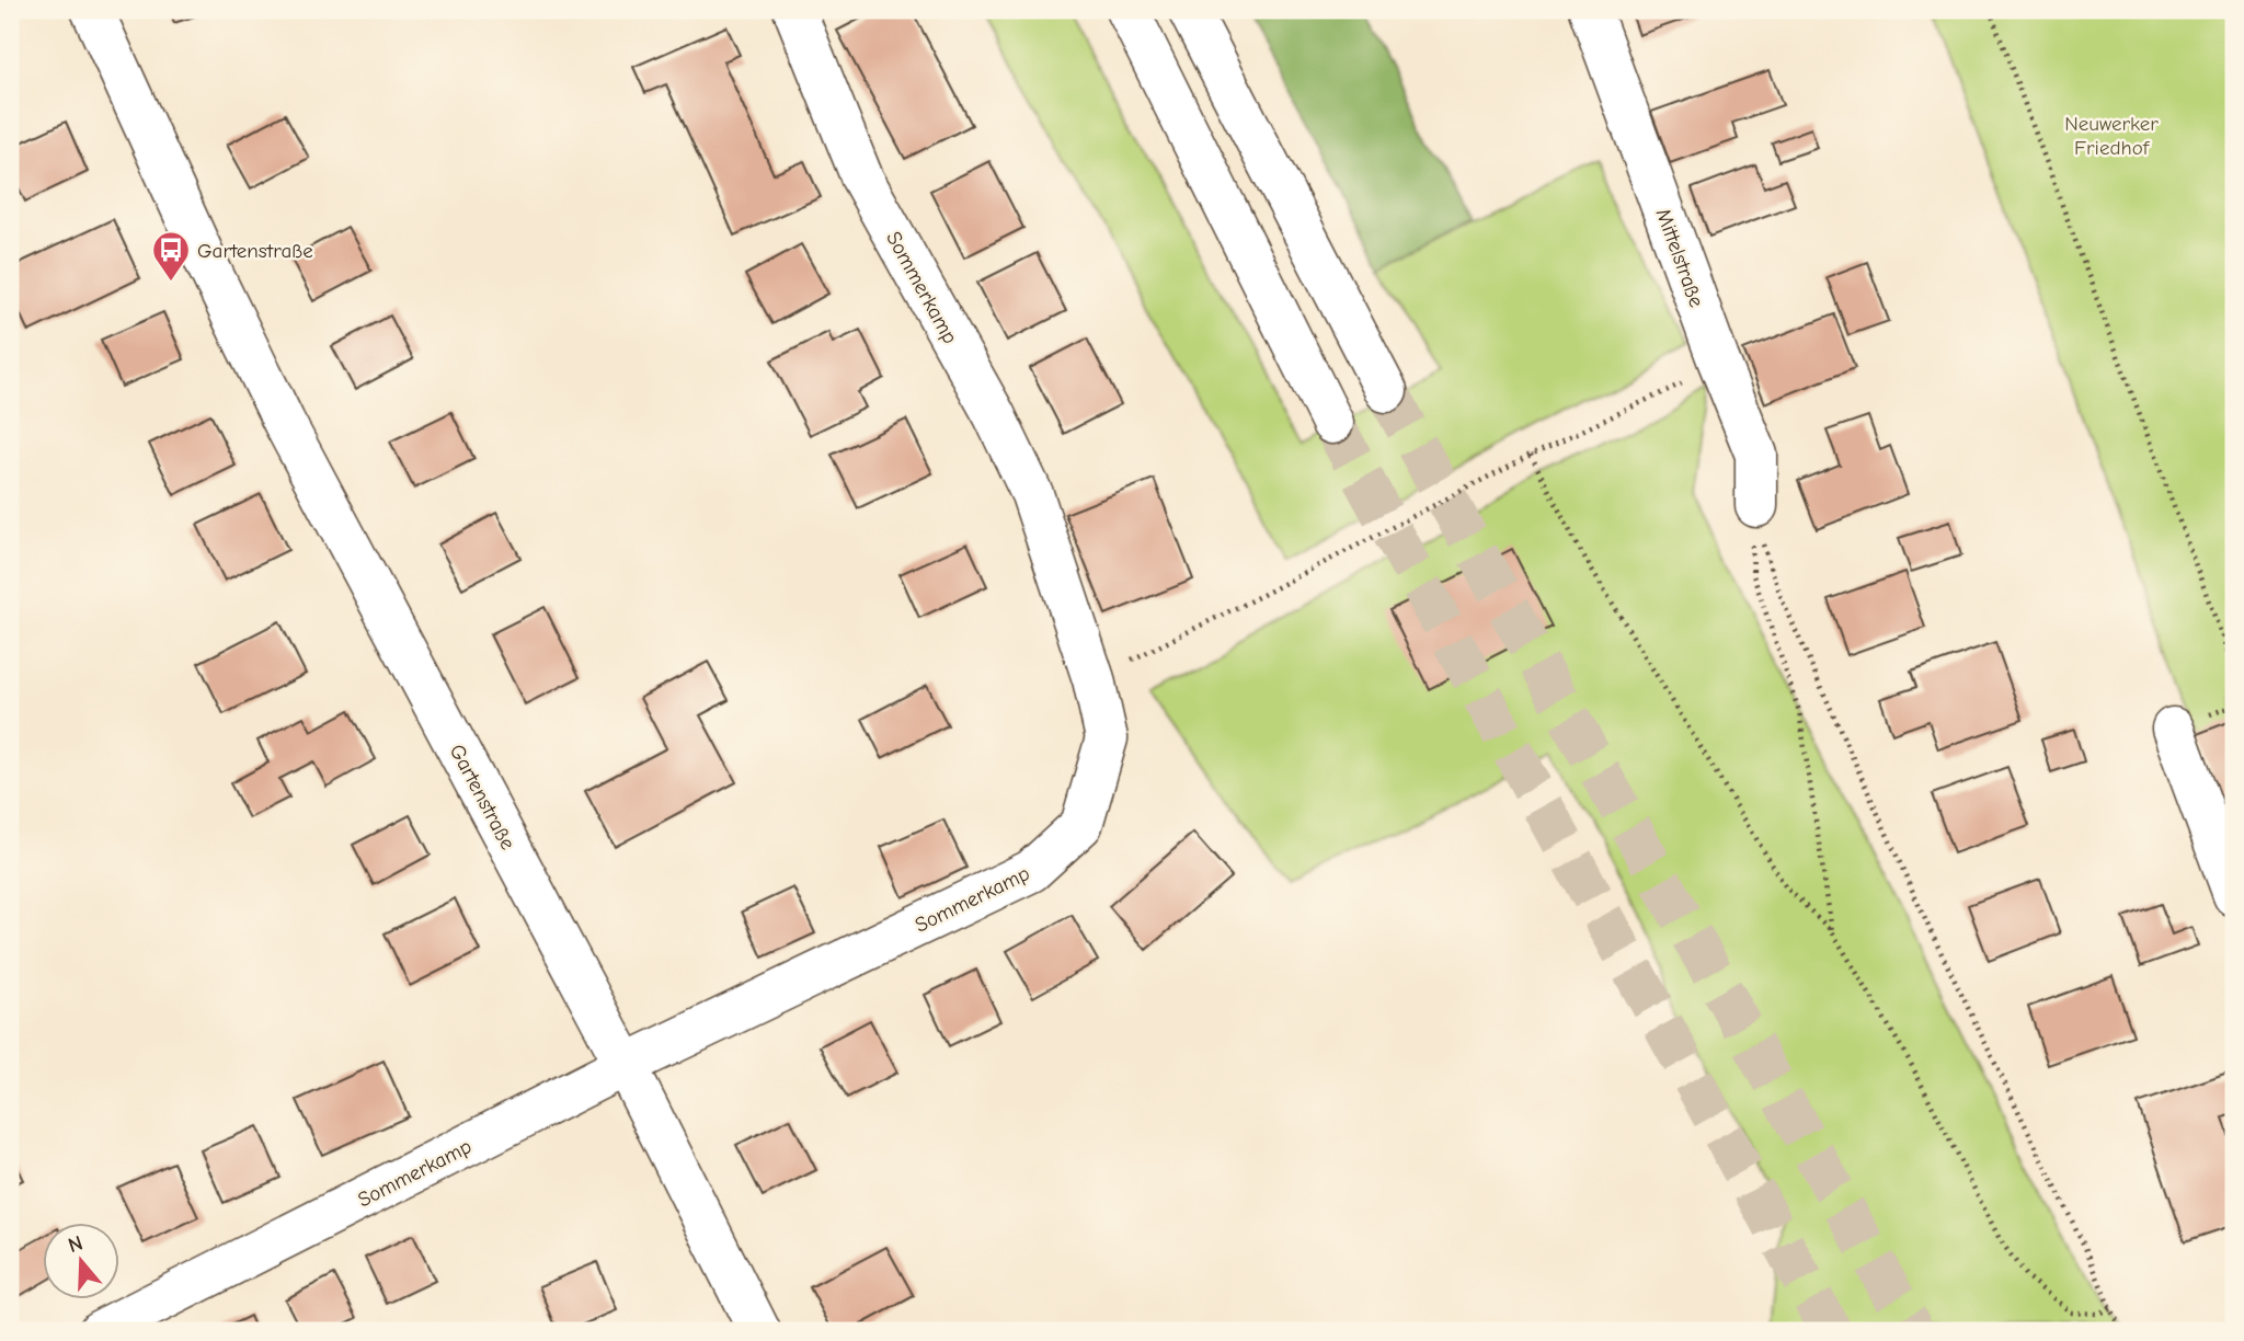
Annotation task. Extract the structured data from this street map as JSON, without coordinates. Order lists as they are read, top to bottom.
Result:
{
  "streets": {
    "main road": ["Mittelstraße", "Sommerkamp", "Gartenstraße"]
  },
  "crossings": [
    ["Sommerkamp", "Gartenstraße"]
  ],
  "parks": ["Neuwerker Friedhof"],
  "places": {
    "bus stop": ["Gartenstraße"]
  },
  "north": "top"
}
